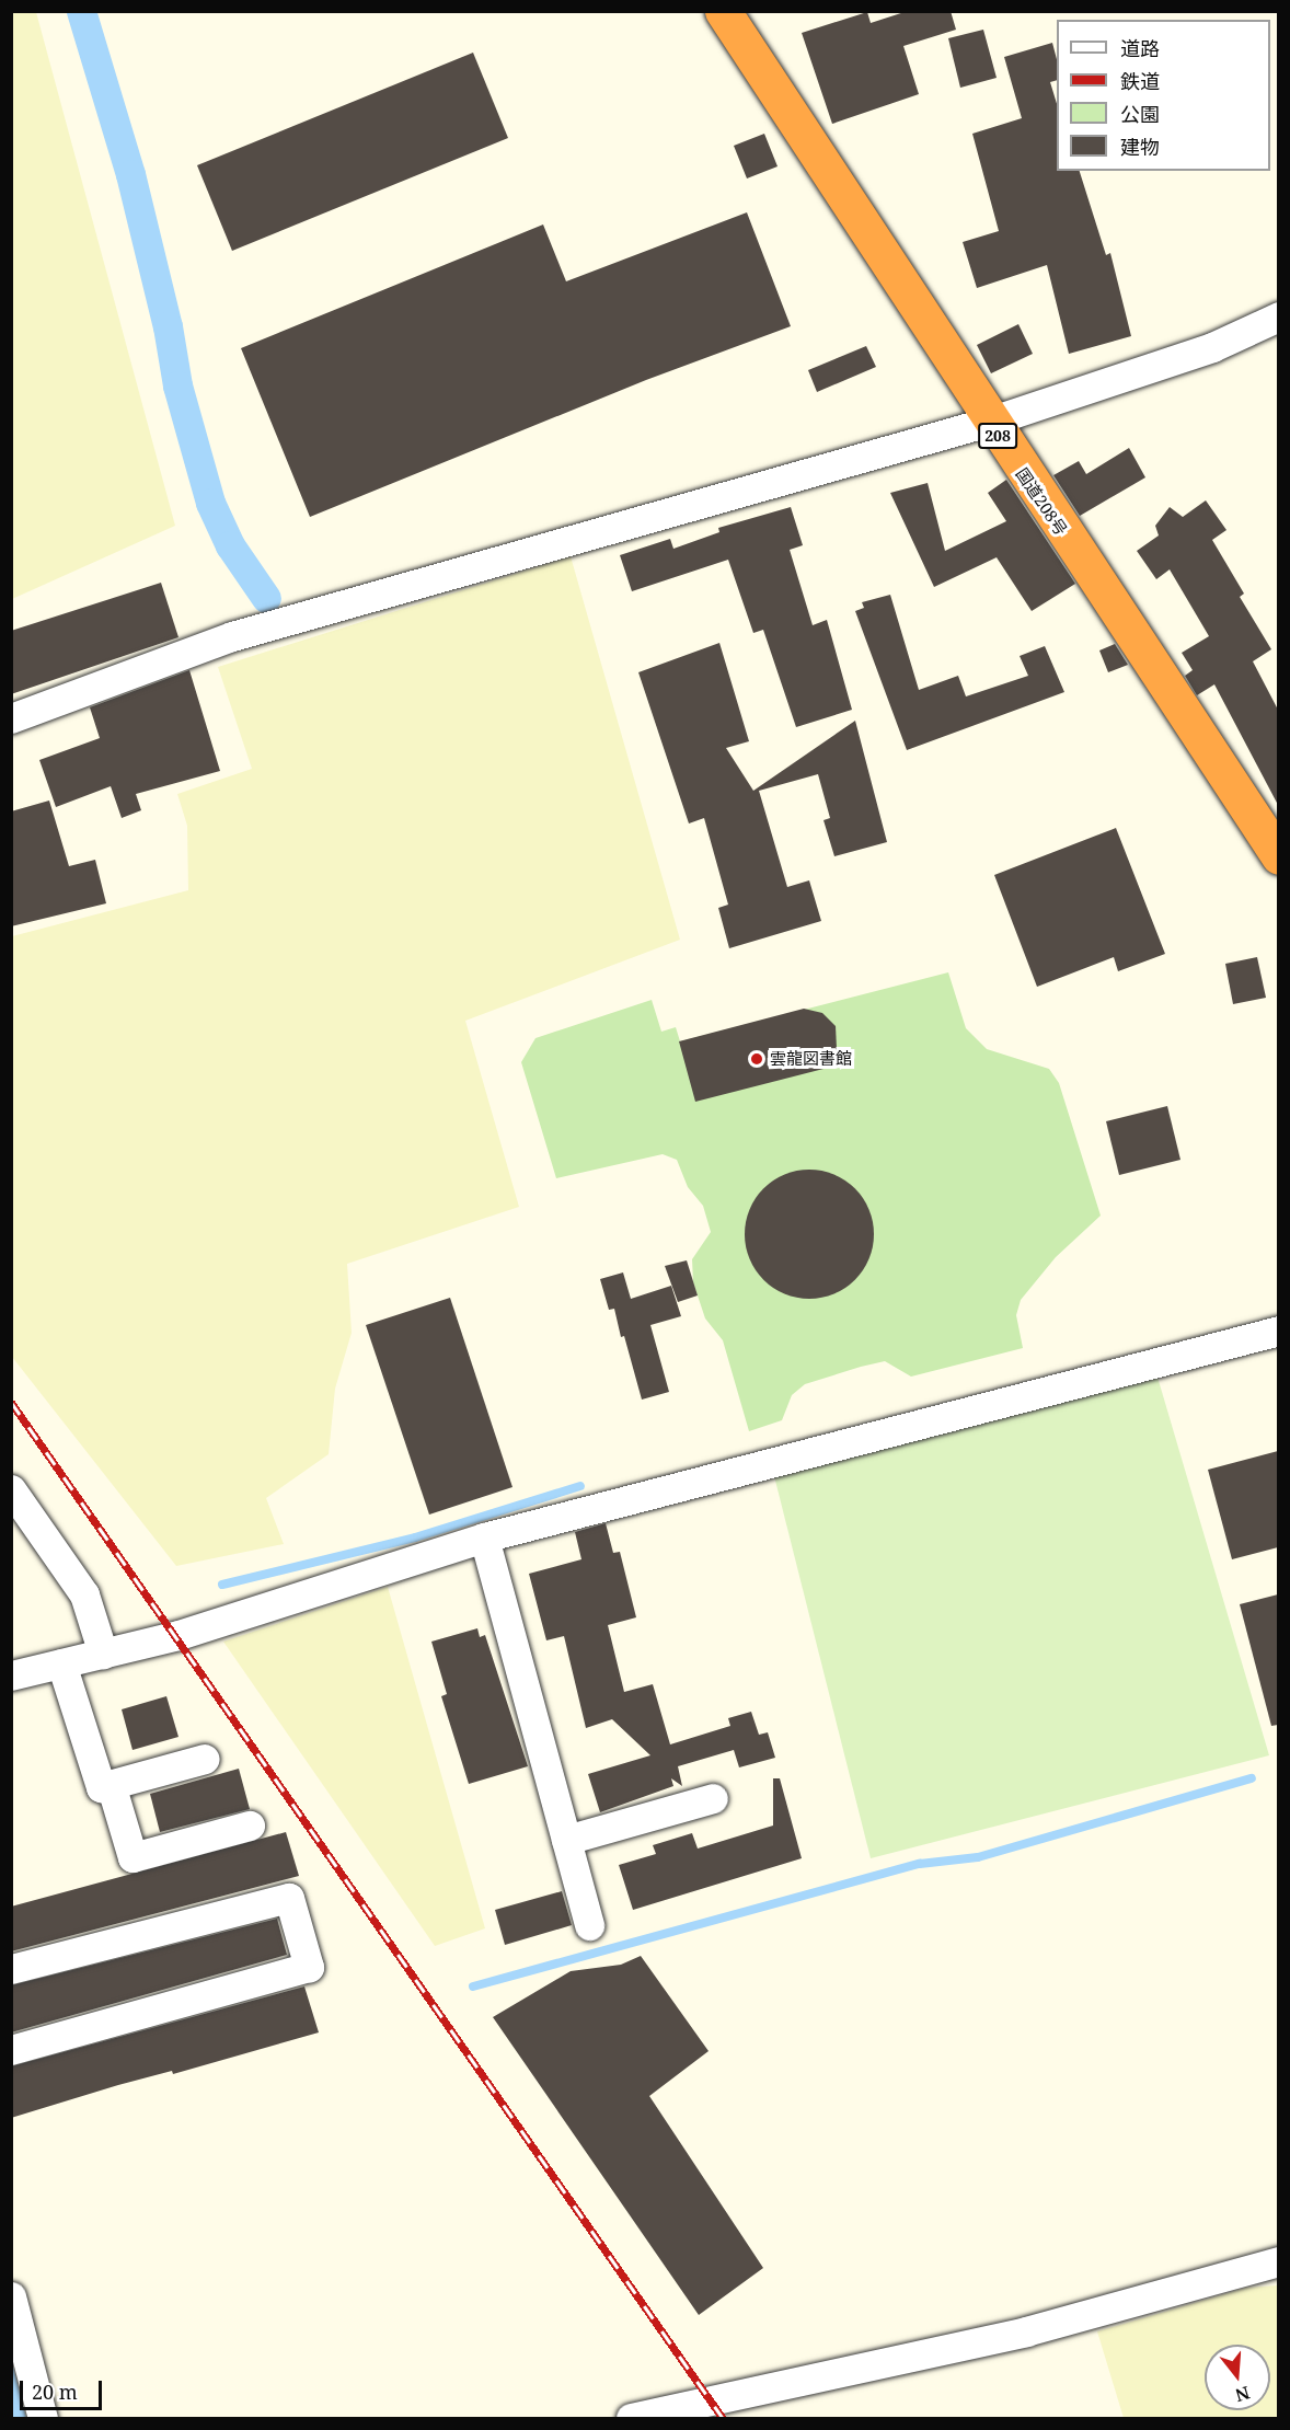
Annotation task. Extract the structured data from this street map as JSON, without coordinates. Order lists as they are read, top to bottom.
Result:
{
  "streets": {
    "highway": ["208", "国道208号"]
  },
  "places": ["雲龍図書館"],
  "legend": [
    "道路",
    "鉄道",
    "公園",
    "建物"
  ],
  "scale_bar": "20 m",
  "north": "bottom"
}
